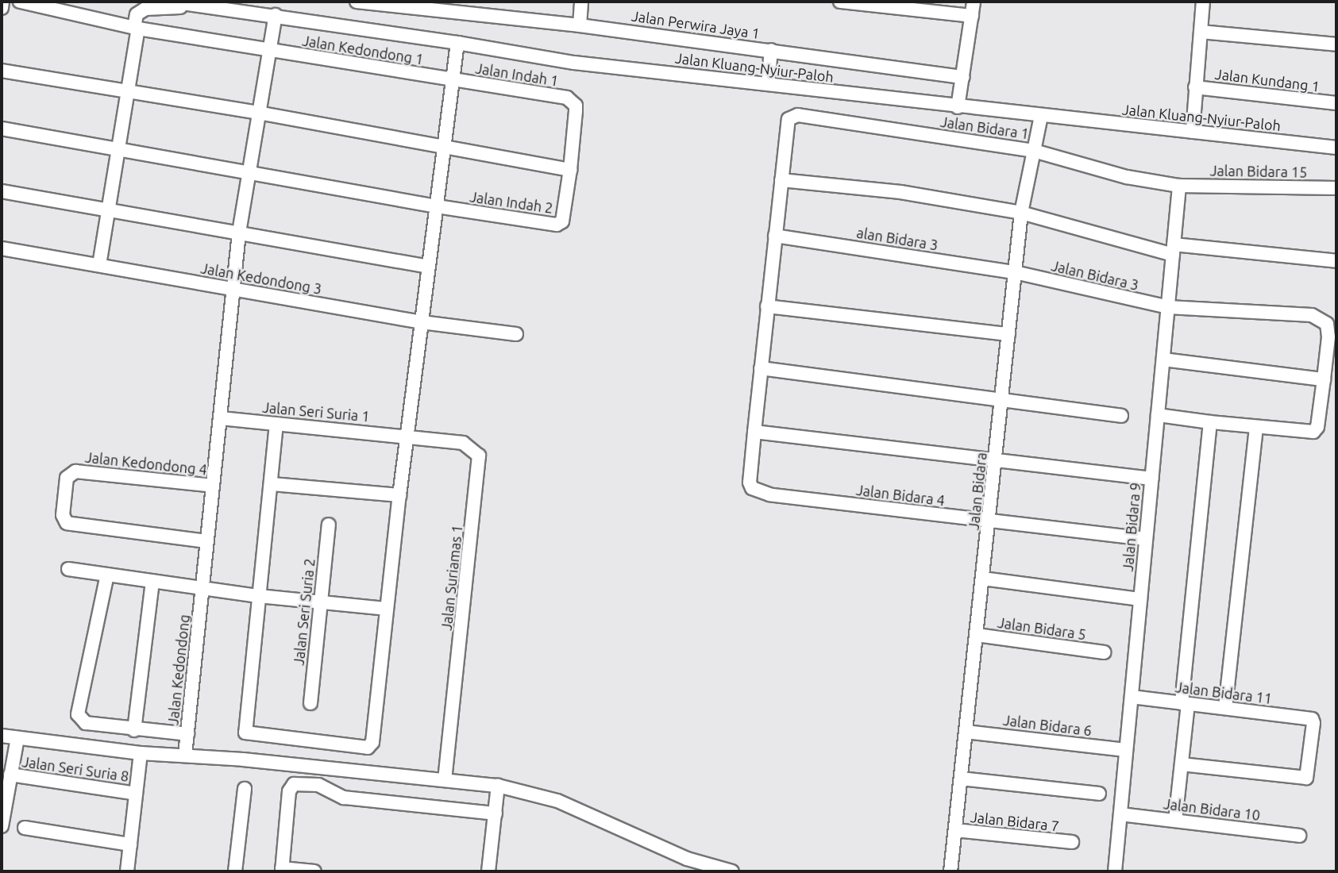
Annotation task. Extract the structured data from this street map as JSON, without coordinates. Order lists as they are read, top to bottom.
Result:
{
  "streets": {
    "street": [
      "Jalan Perwira Jaya 1",
      "Jalan Kedondong 1",
      "Jalan Kluang-Nyiur-Paloh",
      "Jalan Indah 1",
      "Jalan Kundang 1",
      "Jalan Bidara 1",
      "Jalan Bidara 15",
      "Jalan Indah 2",
      "alan Bidara 3",
      "Jalan Bidara 3",
      "Jalan Kedondong 3",
      "Jalan Seri Suria 1",
      "Jalan Kedondong 4",
      "Jalan Bidara",
      "Jalan Bidara 4",
      "Jalan Bidara 9",
      "Jalan Suriamas 1",
      "Jalan Seri Suria 2",
      "Jalan Bidara 5",
      "Jalan Kedondong",
      "Jalan Bidara 11",
      "Jalan Bidara 6",
      "Jalan Seri Suria 8",
      "Jalan Bidara 10",
      "Jalan Bidara 7"
    ]
  },
  "crossings": [
    ["Jalan Kedondong 1", "Jalan Indah 1"],
    ["Jalan Kedondong 1", "Jalan Kedondong"],
    ["Jalan Kluang-Nyiur-Paloh", "Jalan Bidara"],
    ["Jalan Kluang-Nyiur-Paloh", "Jalan Kedondong"],
    ["Jalan Indah 1", "Jalan Indah 2"],
    ["Jalan Bidara 1", "Jalan Bidara 15"],
    ["Jalan Bidara 1", "Jalan Bidara"],
    ["Jalan Bidara 1", "Jalan Bidara 9"],
    ["Jalan Bidara 15", "Jalan Bidara 9"],
    ["alan Bidara 3", "Jalan Bidara 3"],
    ["alan Bidara 3", "Jalan Bidara"],
    ["Jalan Bidara 3", "Jalan Bidara"],
    ["Jalan Bidara 3", "Jalan Bidara 9"],
    ["Jalan Kedondong 3", "Jalan Kedondong"],
    ["Jalan Seri Suria 1", "Jalan Suriamas 1"],
    ["Jalan Seri Suria 1", "Jalan Kedondong"],
    ["Jalan Kedondong 4", "Jalan Kedondong"],
    ["Jalan Bidara", "Jalan Bidara 4"],
    ["Jalan Bidara", "Jalan Bidara 5"],
    ["Jalan Bidara", "Jalan Bidara 6"],
    ["Jalan Bidara", "Jalan Bidara 7"],
    ["Jalan Bidara 4", "Jalan Bidara 9"],
    ["Jalan Bidara 9", "Jalan Bidara 11"],
    ["Jalan Bidara 9", "Jalan Bidara 6"],
    ["Jalan Bidara 9", "Jalan Bidara 10"]
  ]
}
